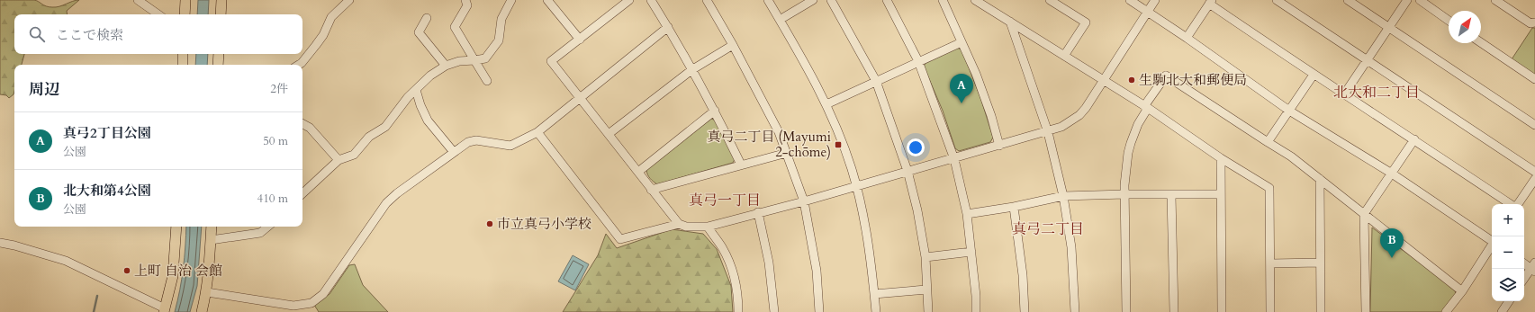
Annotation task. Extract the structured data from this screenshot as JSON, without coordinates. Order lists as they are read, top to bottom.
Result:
{
  "districts": ["北大和二丁目", "真弓一丁目", "真弓二丁目"],
  "places": {
    "other": ["生駒北大和郵便局", "市立真弓小学校", "上町 自治 会館"],
    "transit": ["真弓二丁目 (Mayumi 2-chōme)"]
  },
  "north": "top right",
  "page": {
    "search": "ここで検索",
    "heading": ["周辺", "2件"],
    "pins": ["A", "B"],
    "list": [
      {
        "mark": "A",
        "name": "真弓2丁目公園",
        "note": "公園",
        "value": "50 m"
      },
      {
        "mark": "B",
        "name": "北大和第4公園",
        "note": "公園",
        "value": "410 m"
      }
    ],
    "map_buttons": ["+", "−"]
  }
}
